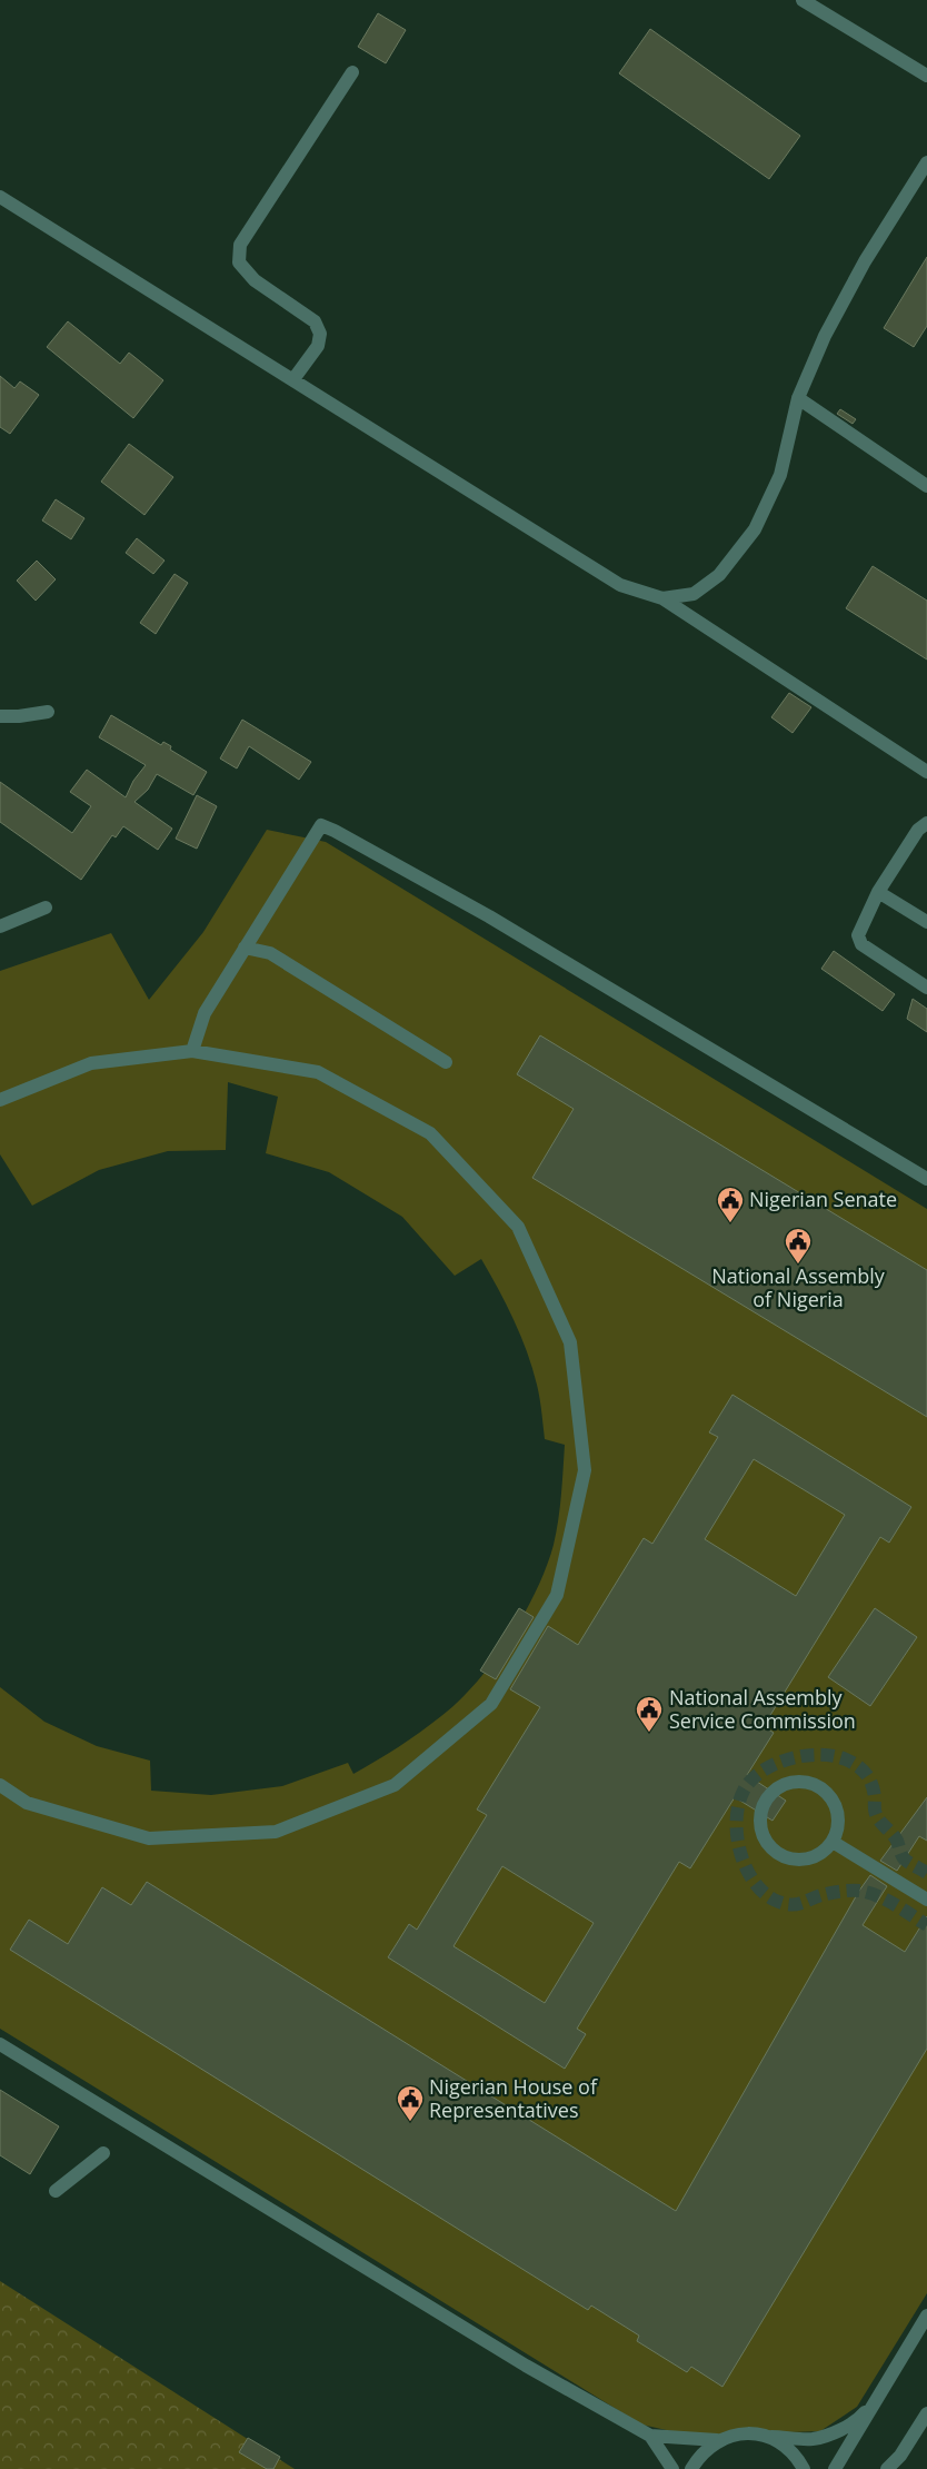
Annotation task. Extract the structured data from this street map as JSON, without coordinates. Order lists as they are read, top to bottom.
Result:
{
  "places": {
    "public building": [
      "Nigerian Senate",
      "National Assembly of Nigeria",
      "National Assembly Service Commission",
      "Nigerian House of Representatives"
    ]
  }
}
